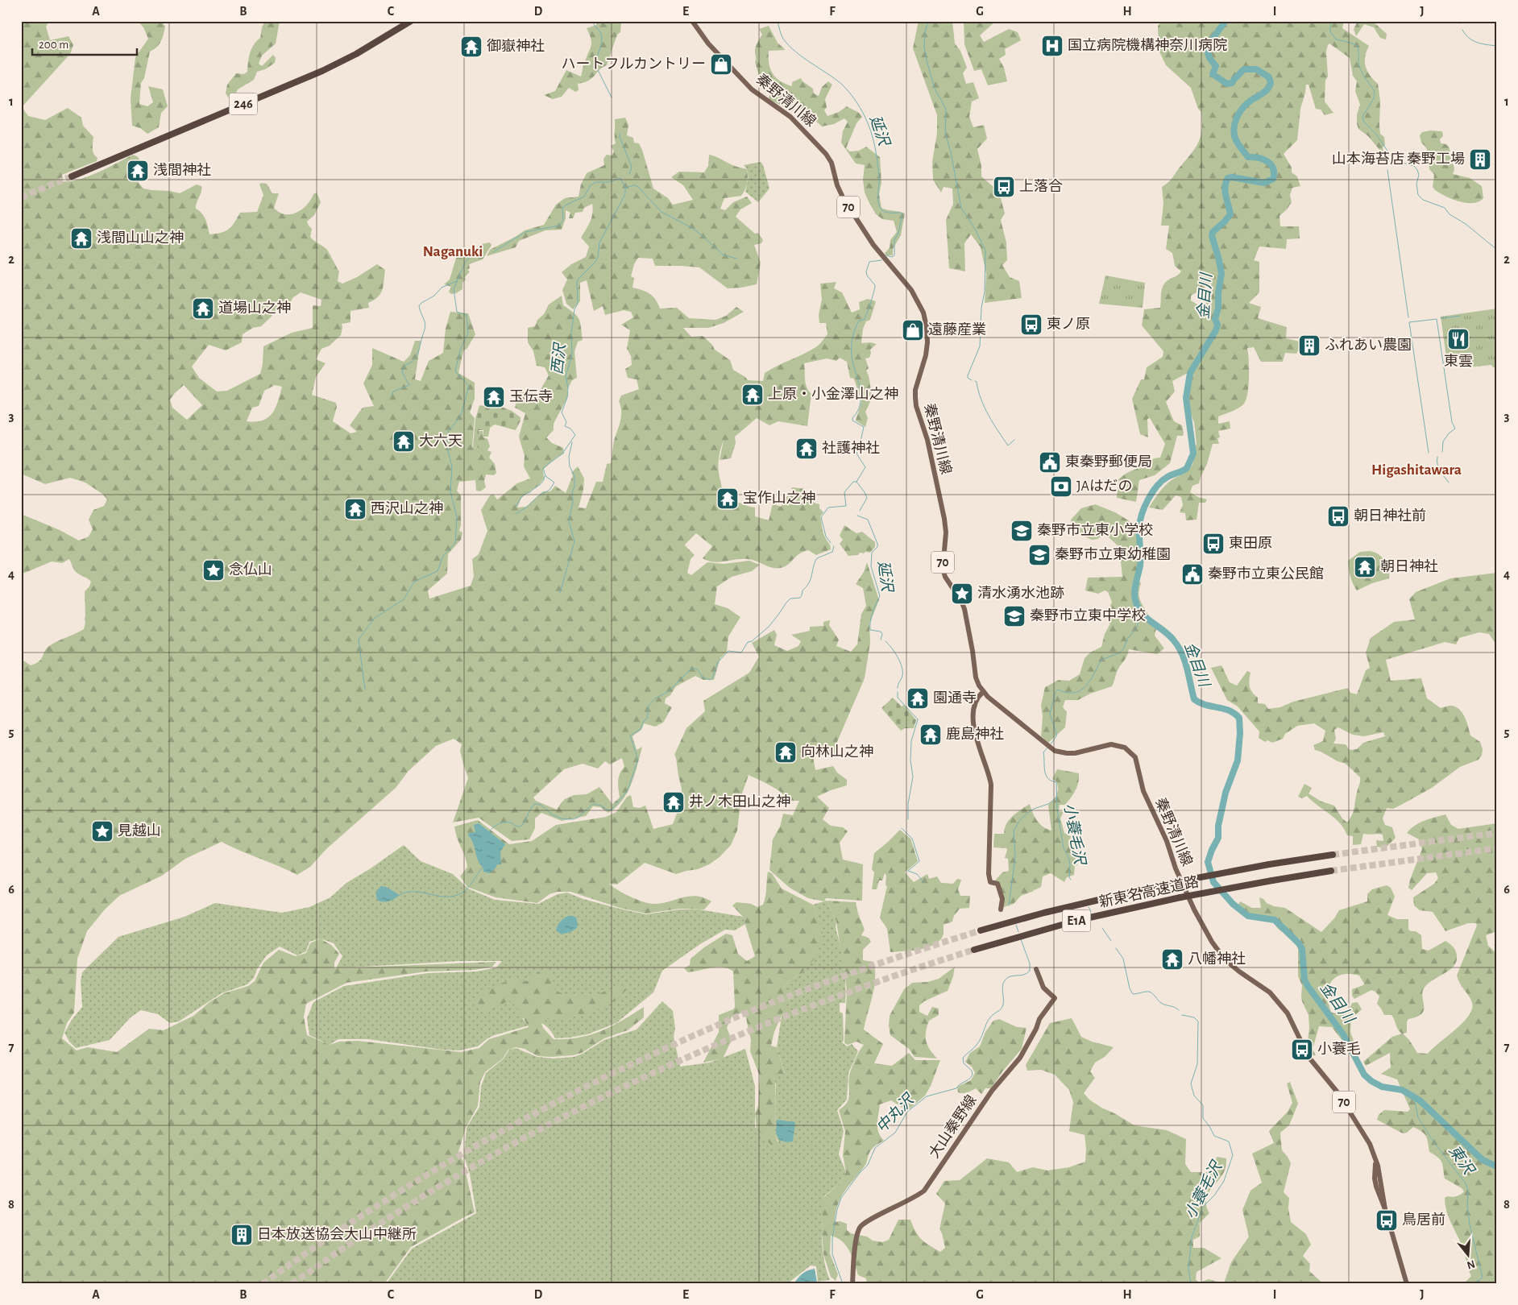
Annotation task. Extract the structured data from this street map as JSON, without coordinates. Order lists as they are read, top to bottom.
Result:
{
  "streets": {
    "highway": ["246", "新東名高速道路", "E1A"],
    "main road": ["秦野清川線", "70", "大山秦野線"]
  },
  "districts": ["Naganuki", "Higashitawara"],
  "water": [
    "延沢",
    "金目川",
    "西沢",
    "小蓑毛沢",
    "中丸沢",
    "東沢"
  ],
  "places": {
    "hospital": ["国立病院機構神奈川病院"],
    "temple": [
      "御嶽神社",
      "浅間神社",
      "浅間山山之神",
      "道場山之神",
      "上原・小金澤山之神",
      "玉伝寺",
      "大六天",
      "社護神社",
      "宝作山之神",
      "西沢山之神",
      "朝日神社",
      "園通寺",
      "鹿島神社",
      "向林山之神",
      "井ノ木田山之神",
      "八幡神社"
    ],
    "shop": ["ハートフルカントリー", "遠藤産業"],
    "building": ["山本海苔店 秦野工場", "ふれあい農園", "日本放送協会大山中継所"],
    "bus stop": [
      "上落合",
      "東ノ原",
      "朝日神社前",
      "東田原",
      "小蓑毛",
      "鳥居前"
    ],
    "restaurant": ["東雲"],
    "public building": ["東秦野郵便局", "秦野市立東公民館"],
    "bank": ["JAはだの"],
    "school or university": ["秦野市立東小学校", "秦野市立東幼稚園", "秦野市立東中学校"],
    "place": ["念仏山", "清水湧水池跡", "見越山"]
  },
  "scale_bar": "200 m",
  "north": "bottom",
  "grid": {
    "columns": [
      "A",
      "B",
      "C",
      "D",
      "E",
      "F",
      "G",
      "H",
      "I",
      "J"
    ],
    "rows": [
      "1",
      "2",
      "3",
      "4",
      "5",
      "6",
      "7",
      "8"
    ]
  }
}
